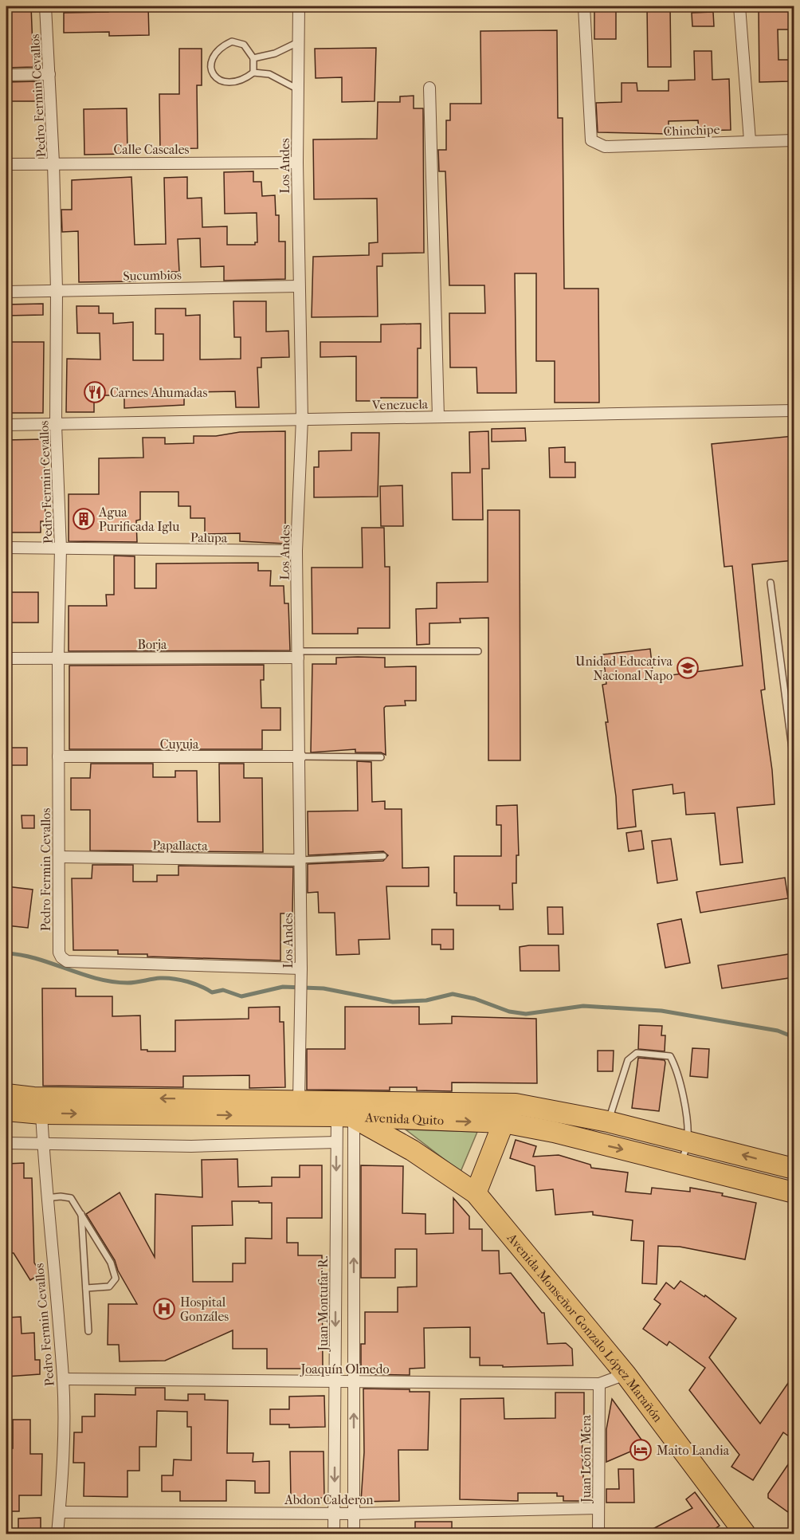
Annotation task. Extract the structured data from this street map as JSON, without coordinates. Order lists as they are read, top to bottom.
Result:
{
  "streets": {
    "highway": ["Avenida Quito", "Avenida Monseñor Gonzalo López Marañón"],
    "street": [
      "Pedro Fermin Cevallos",
      "Chinchipe",
      "Calle Cascales",
      "Los Andes",
      "Sucumbios",
      "Venezuela",
      "Palupa",
      "Borja",
      "Cuyuja",
      "Papallacta",
      "Juan Montufar R.",
      "Joaquín Olmedo",
      "Juan León Mera",
      "Abdon Calderon"
    ]
  },
  "crossings": [
    ["Pedro Fermin Cevallos", "Calle Cascales"],
    ["Pedro Fermin Cevallos", "Los Andes"],
    ["Pedro Fermin Cevallos", "Sucumbios"],
    ["Pedro Fermin Cevallos", "Venezuela"],
    ["Pedro Fermin Cevallos", "Palupa"],
    ["Pedro Fermin Cevallos", "Borja"],
    ["Pedro Fermin Cevallos", "Cuyuja"],
    ["Pedro Fermin Cevallos", "Papallacta"],
    ["Pedro Fermin Cevallos", "Avenida Quito"],
    ["Pedro Fermin Cevallos", "Joaquín Olmedo"],
    ["Pedro Fermin Cevallos", "Abdon Calderon"],
    ["Calle Cascales", "Los Andes"],
    ["Los Andes", "Sucumbios"],
    ["Los Andes", "Venezuela"],
    ["Los Andes", "Palupa"],
    ["Los Andes", "Borja"],
    ["Los Andes", "Cuyuja"],
    ["Los Andes", "Papallacta"],
    ["Los Andes", "Avenida Quito"],
    ["Avenida Quito", "Juan Montufar R."],
    ["Avenida Quito", "Avenida Monseñor Gonzalo López Marañón"],
    ["Juan Montufar R.", "Avenida Monseñor Gonzalo López Marañón"],
    ["Juan Montufar R.", "Joaquín Olmedo"],
    ["Juan Montufar R.", "Abdon Calderon"],
    ["Avenida Monseñor Gonzalo López Marañón", "Joaquín Olmedo"],
    ["Joaquín Olmedo", "Juan León Mera"],
    ["Juan León Mera", "Abdon Calderon"]
  ],
  "places": {
    "restaurant": ["Carnes Ahumadas"],
    "building": ["Agua Purificada Iglu"],
    "school or university": ["Unidad Educativa Nacional Napo"],
    "hospital": ["Hospital Gonzáles"],
    "hotel": ["Maito Landia"]
  }
}
